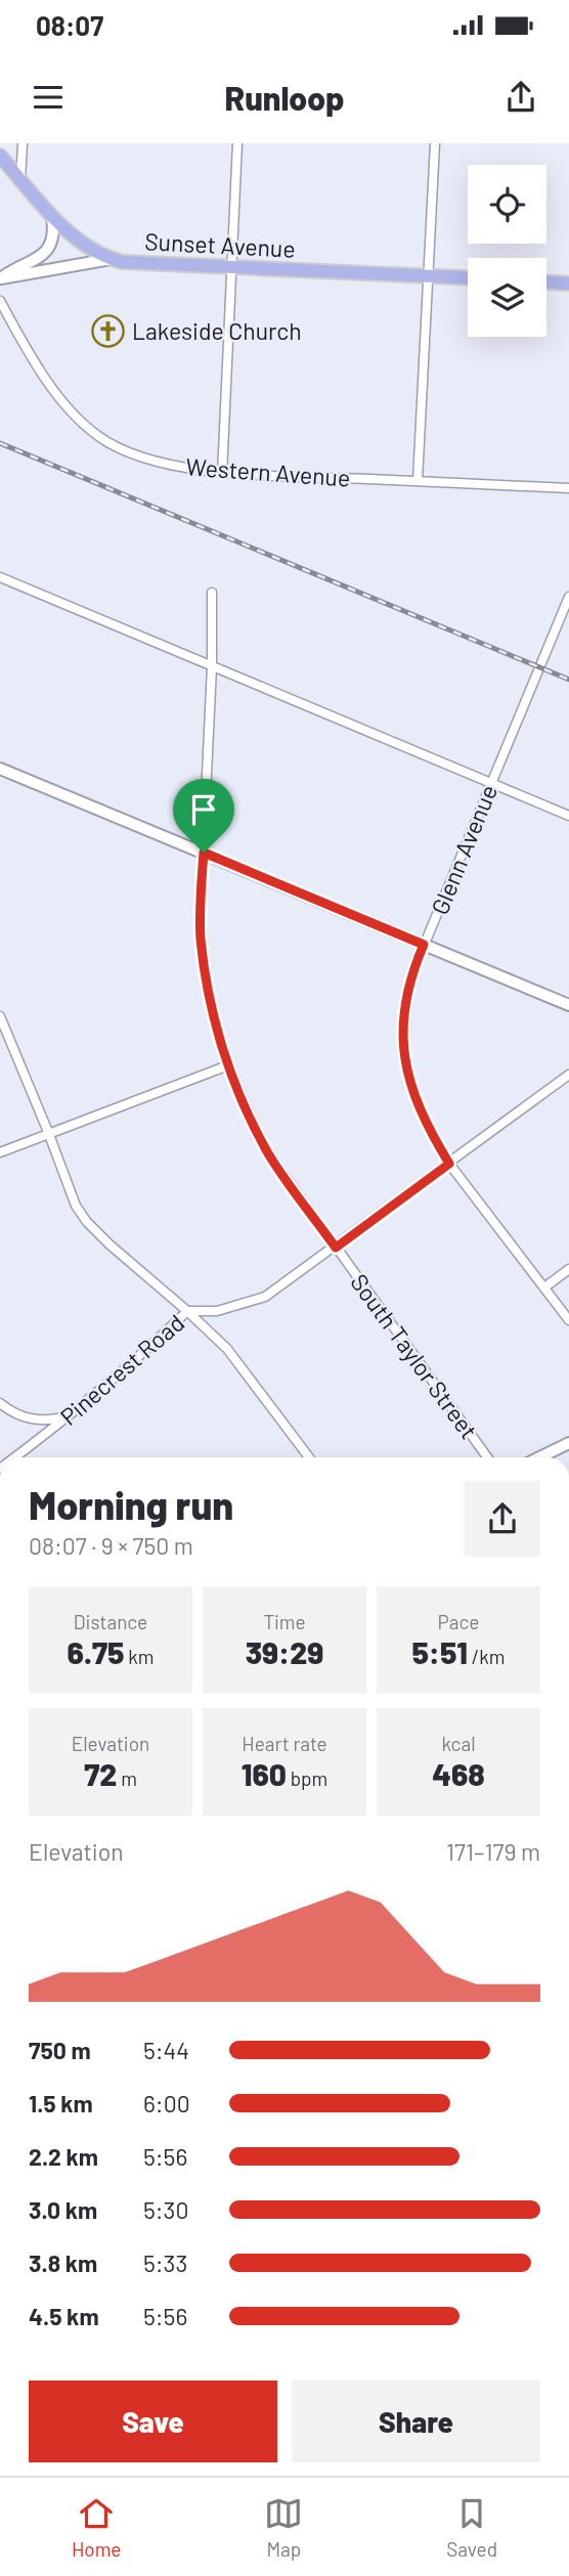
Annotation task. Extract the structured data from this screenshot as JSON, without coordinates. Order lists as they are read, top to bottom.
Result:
{
  "streets": {
    "main road": ["Sunset Avenue"],
    "street": [
      "Western Avenue",
      "Glenn Avenue",
      "South Taylor Street",
      "Pinecrest Road"
    ]
  },
  "crossings": [
    ["Glenn Avenue", "Pinecrest Road"],
    ["South Taylor Street", "Pinecrest Road"]
  ],
  "places": {
    "church": ["Lakeside Church"]
  },
  "page": {
    "status": "08:07",
    "header": "Runloop",
    "heading": ["Morning run", "08:07 · 9 × 750 m"],
    "stats": [
      ["Distance", "6.75 km"],
      ["Time", "39:29"],
      ["Pace", "5:51 /km"],
      ["Elevation", "72 m"],
      ["Heart rate", "160 bpm"],
      ["kcal", "468"]
    ],
    "chart": ["Elevation", "171–179 m"],
    "list": [
      {
        "name": "750 m",
        "note": "5:44"
      },
      {
        "name": "1.5 km",
        "note": "6:00"
      },
      {
        "name": "2.2 km",
        "note": "5:56"
      },
      {
        "name": "3.0 km",
        "note": "5:30"
      },
      {
        "name": "3.8 km",
        "note": "5:33"
      },
      {
        "name": "4.5 km",
        "note": "5:56"
      }
    ],
    "buttons": ["Save", "Share"],
    "tabs": ["Home", "Map", "Saved"]
  }
}
